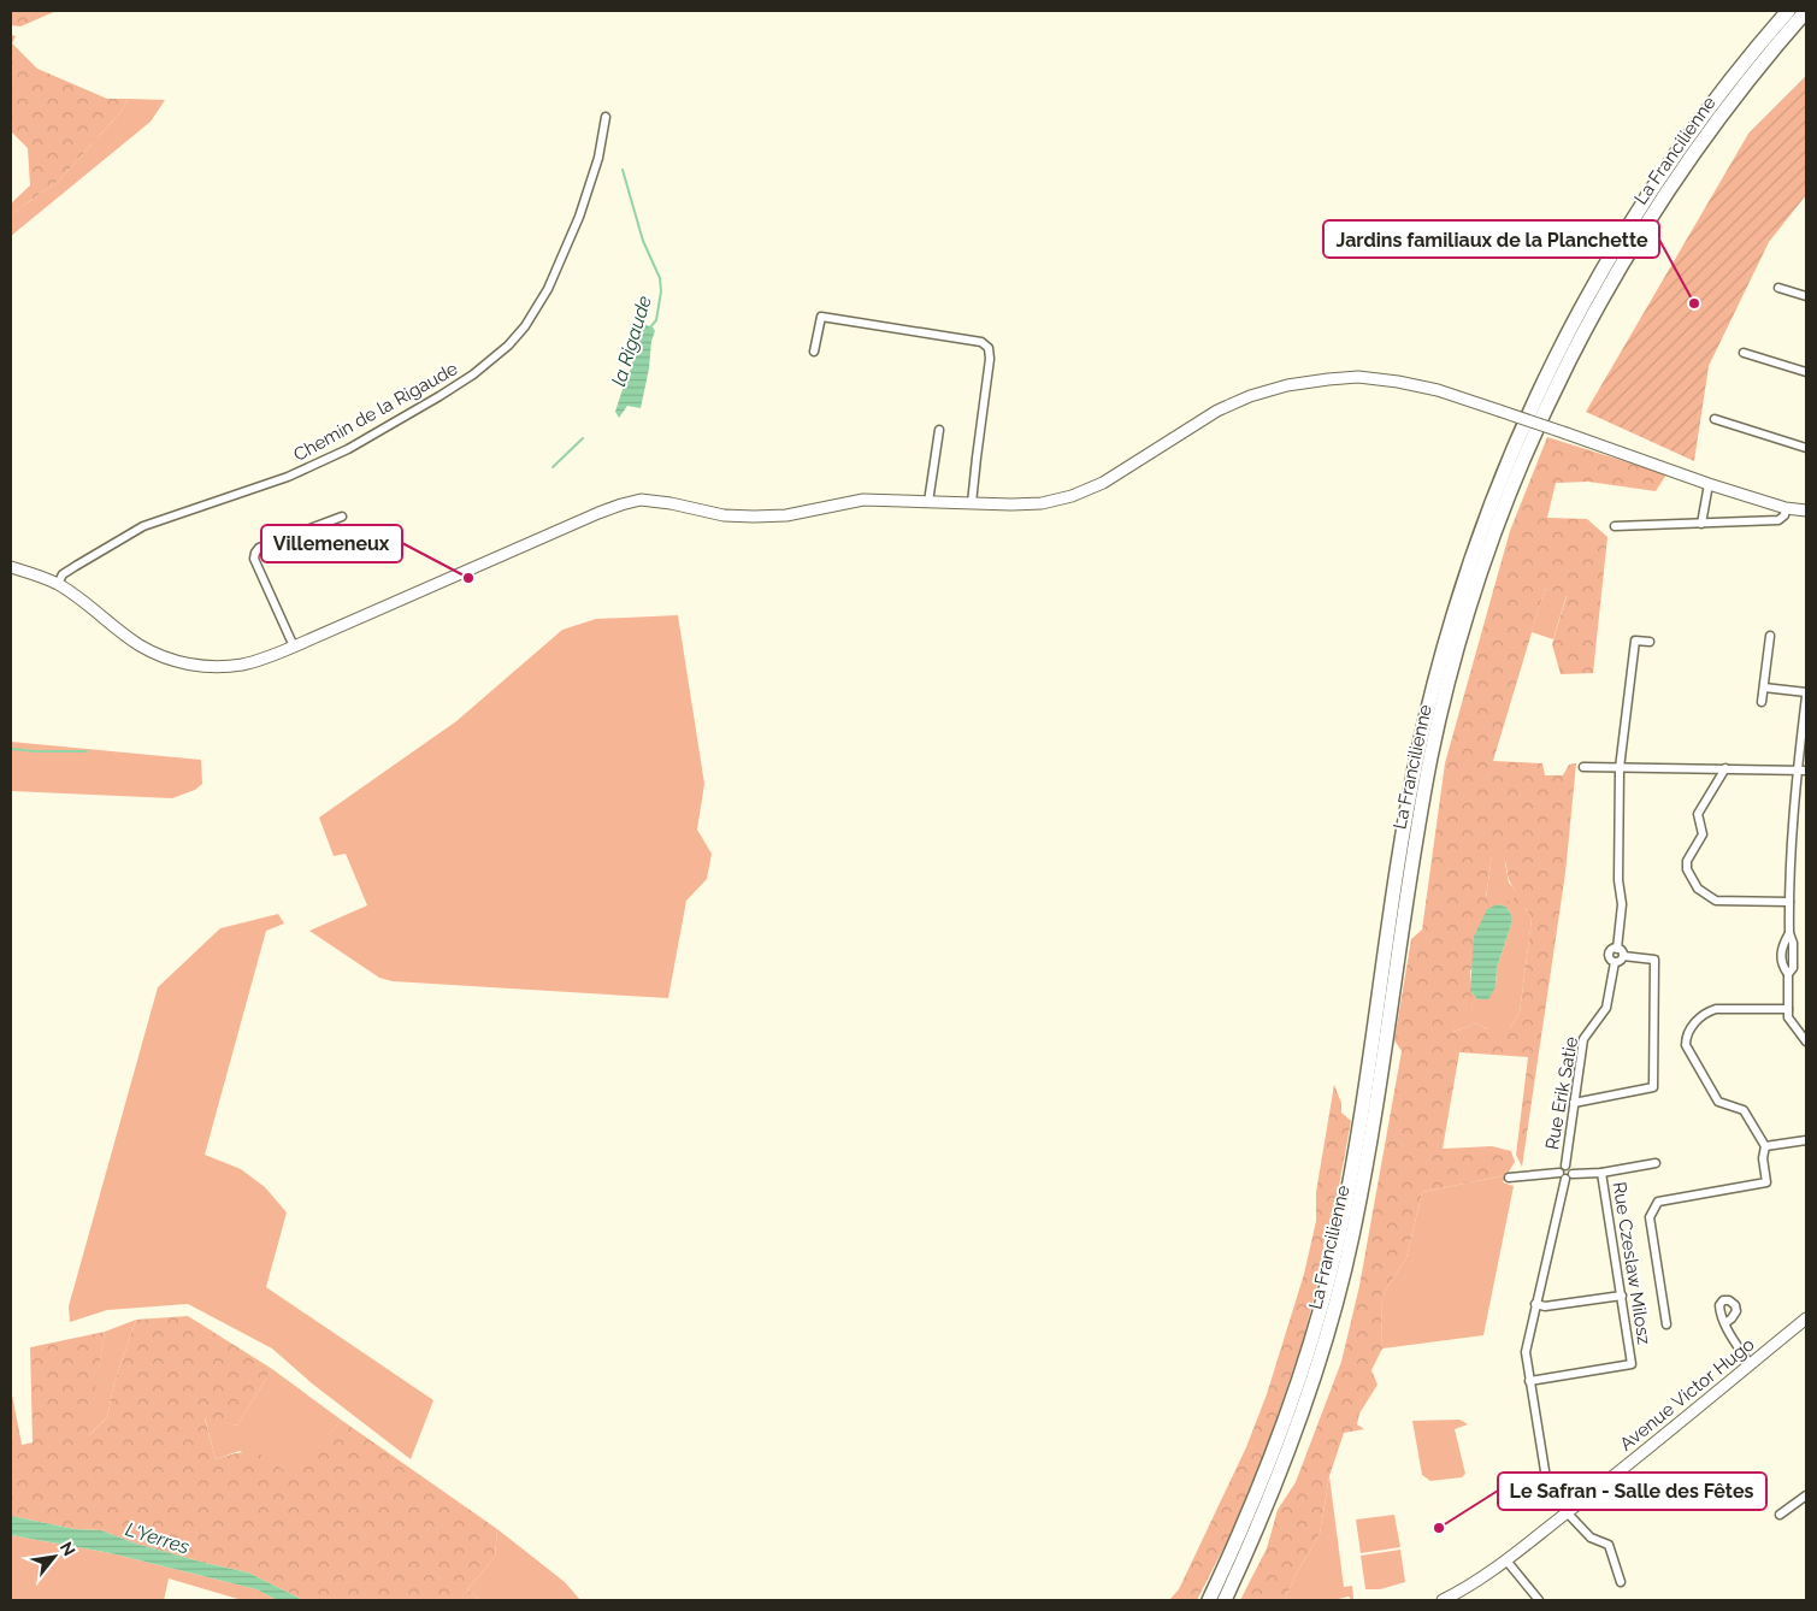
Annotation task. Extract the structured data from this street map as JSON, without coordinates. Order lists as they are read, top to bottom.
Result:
{
  "streets": {
    "highway": ["La Francilienne"],
    "main road": ["Avenue Victor Hugo"],
    "street": ["Chemin de la Rigaude", "Rue Erik Satie", "Rue Czeslaw Milosz"]
  },
  "water": ["la Rigaude", "L'Yerres"],
  "places": ["Jardins familiaux de la Planchette", "Villemeneux", "Le Safran - Salle des Fêtes"],
  "north": "top right"
}
